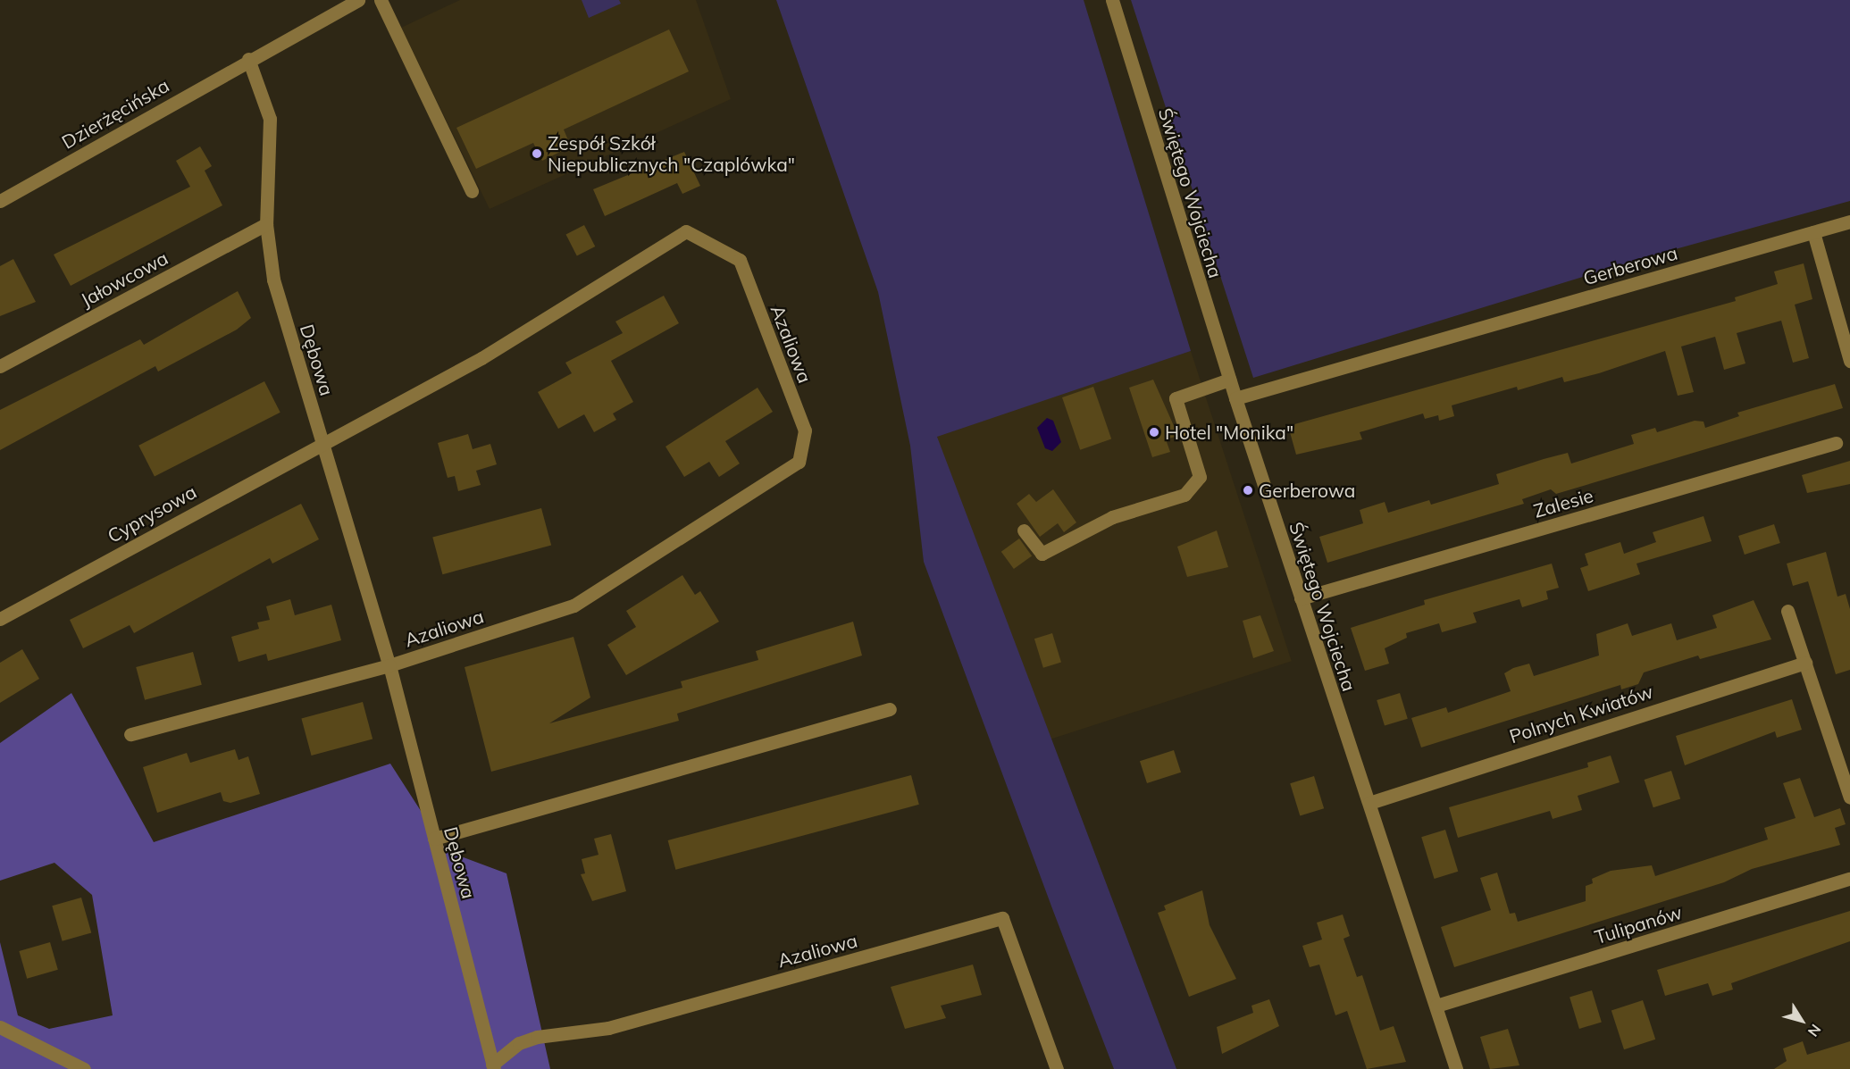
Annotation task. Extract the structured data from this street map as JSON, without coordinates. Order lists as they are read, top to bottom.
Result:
{
  "streets": {
    "street": [
      "Dzierżęcińska",
      "Świętego Wojciecha",
      "Gerberowa",
      "Jałowcowa",
      "Azaliowa",
      "Dębowa",
      "Zalesie",
      "Cyprysowa",
      "Polnych Kwiatów",
      "Tulipanów"
    ]
  },
  "crossings": [
    ["Dzierżęcińska", "Dębowa"],
    ["Świętego Wojciecha", "Gerberowa"],
    ["Świętego Wojciecha", "Zalesie"],
    ["Świętego Wojciecha", "Polnych Kwiatów"],
    ["Świętego Wojciecha", "Tulipanów"],
    ["Jałowcowa", "Dębowa"],
    ["Azaliowa", "Dębowa"],
    ["Azaliowa", "Cyprysowa"],
    ["Dębowa", "Cyprysowa"]
  ],
  "places": ["Zespół Szkół Niepublicznych \"Czaplówka\"", "Hotel \"Monika\"", "Gerberowa"],
  "north": "bottom right"
}
